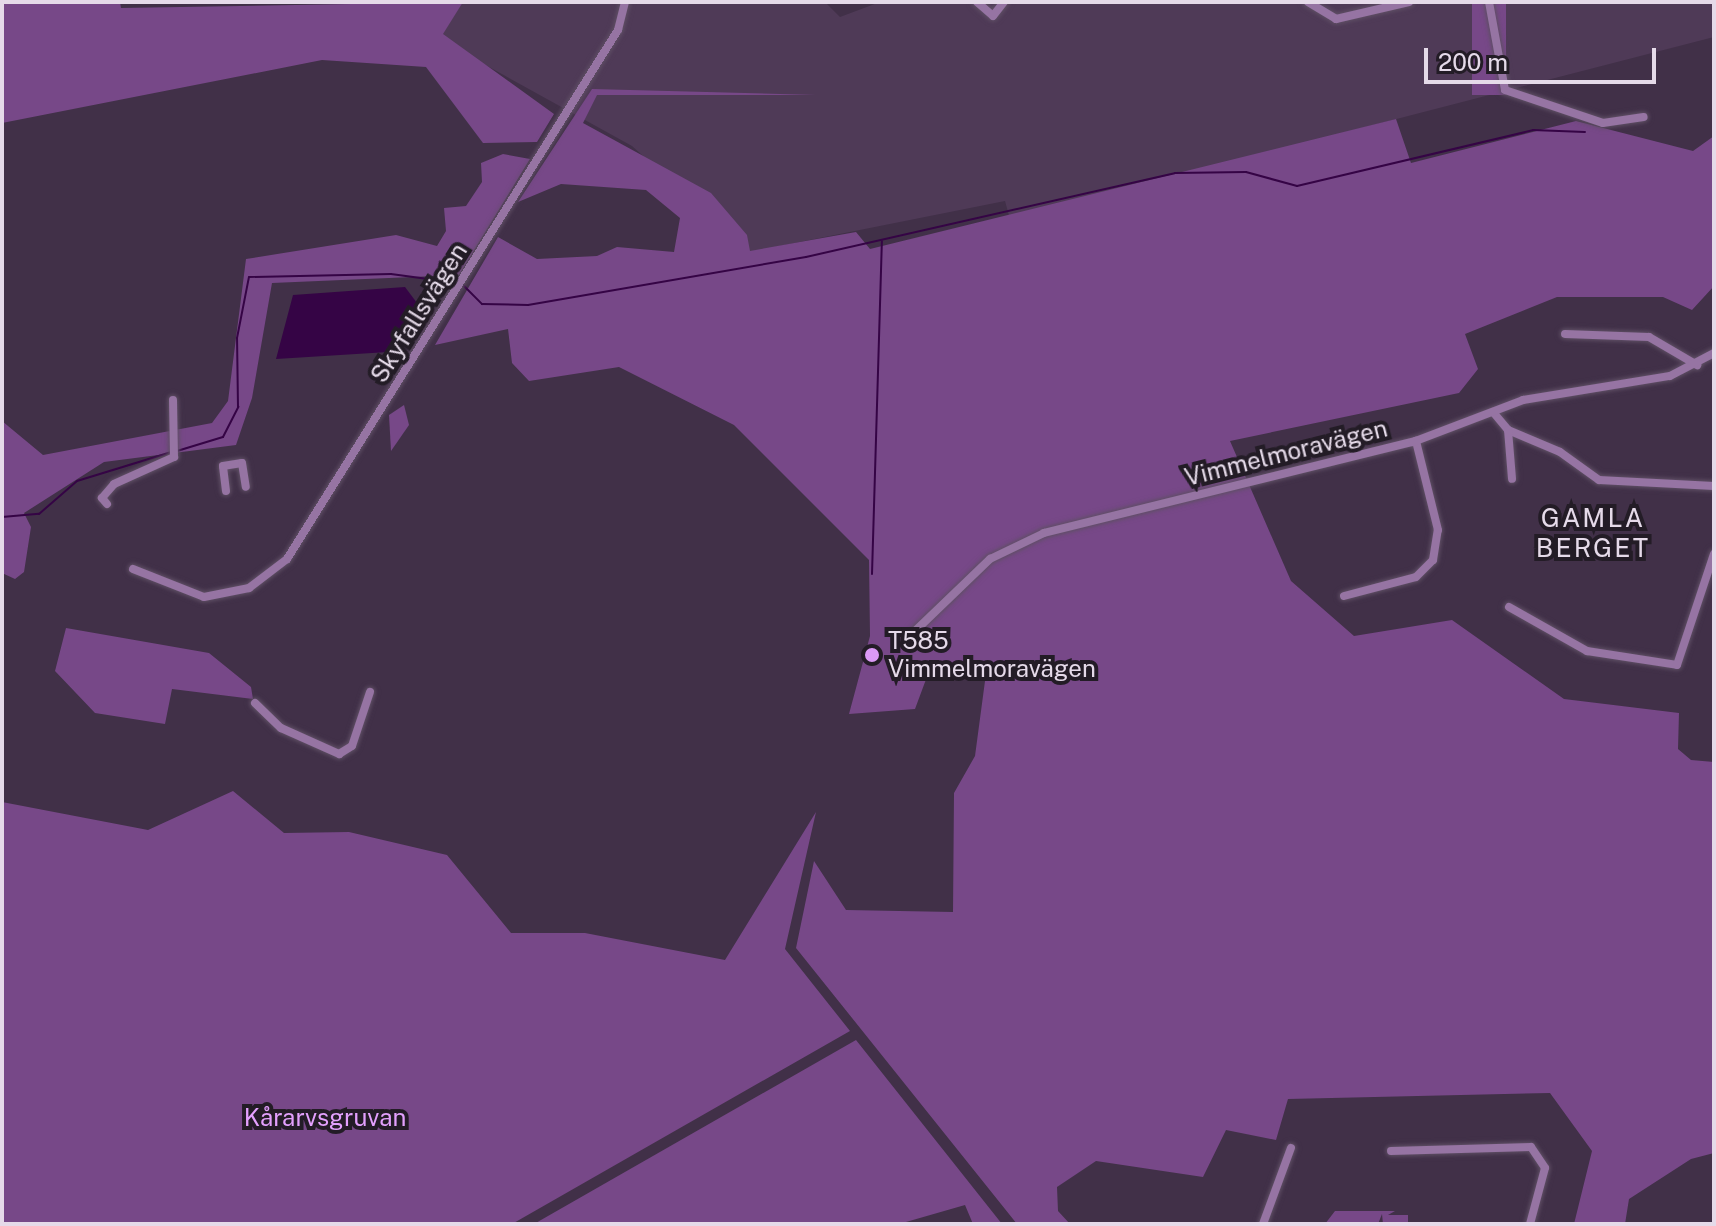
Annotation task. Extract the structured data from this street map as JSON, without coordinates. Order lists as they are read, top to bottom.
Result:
{
  "streets": {
    "street": ["Skyfallsvägen", "Vimmelmoravägen"]
  },
  "districts": ["GAMLA BERGET"],
  "parks": ["Kårarvsgruvan"],
  "places": ["T585 Vimmelmoravägen"],
  "scale_bar": "200 m"
}
